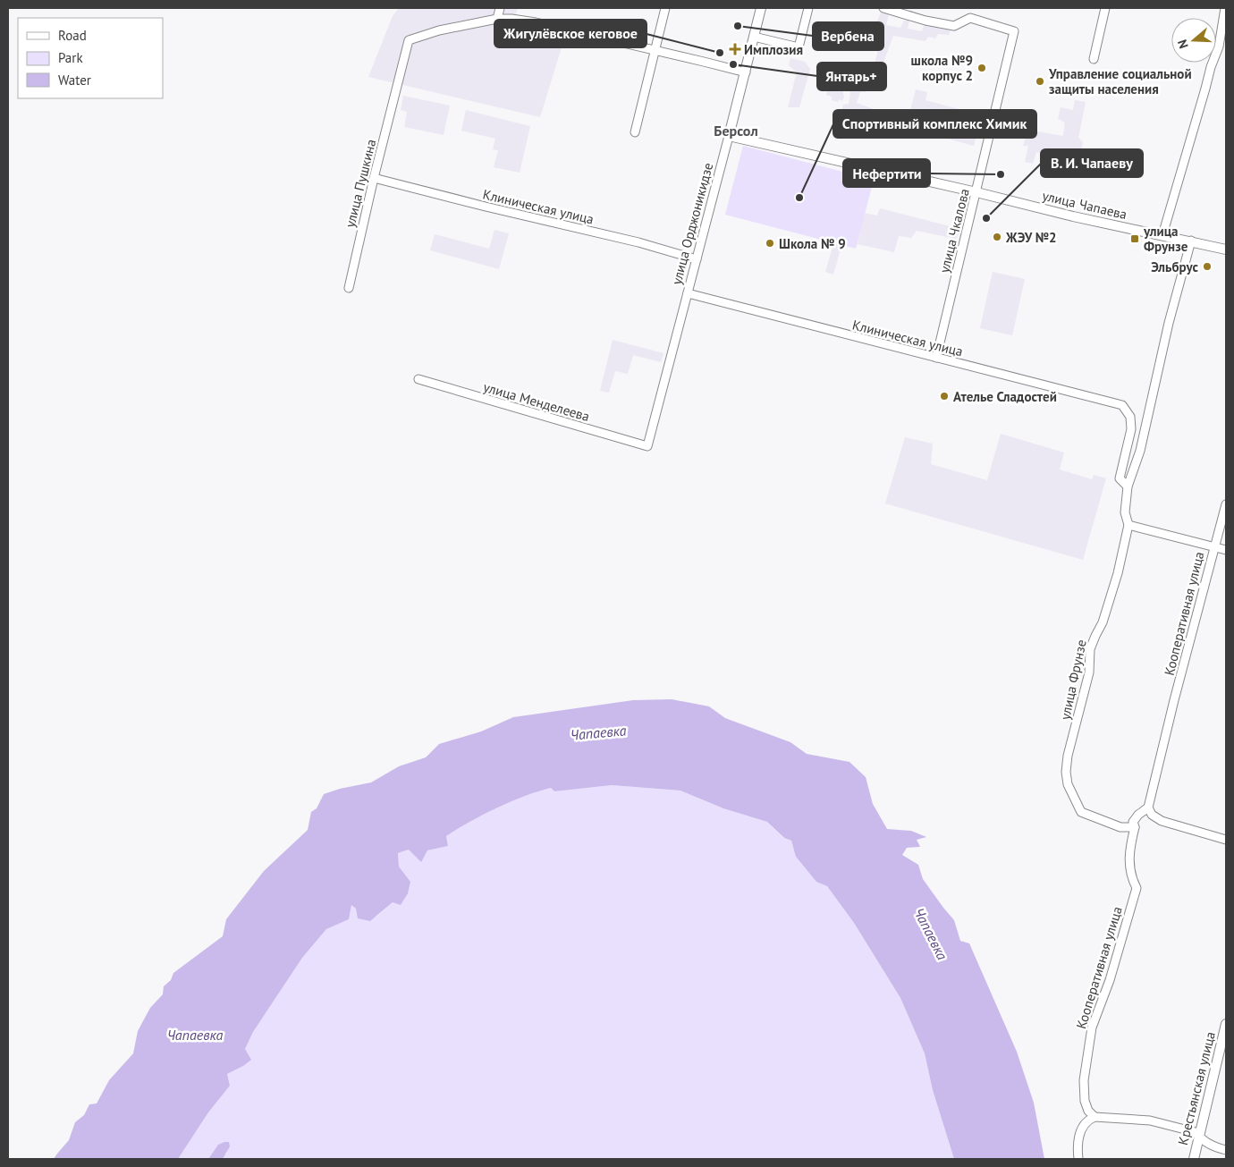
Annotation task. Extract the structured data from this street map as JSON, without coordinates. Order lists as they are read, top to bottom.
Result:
{
  "streets": {
    "street": [
      "улица Пушкина",
      "улица Чапаева",
      "Клиническая улица",
      "улица Орджоникидзе",
      "улица Чкалова",
      "улица Менделеева",
      "Кооперативная улица",
      "улица Фрунзе",
      "Крестьянская улица"
    ]
  },
  "crossings": [
    ["улица Пушкина", "Клиническая улица"],
    ["улица Чапаева", "улица Орджоникидзе"],
    ["улица Чапаева", "улица Чкалова"],
    ["улица Чапаева", "улица Фрунзе"],
    ["Клиническая улица", "улица Орджоникидзе"],
    ["Клиническая улица", "улица Чкалова"],
    ["Клиническая улица", "улица Фрунзе"],
    ["улица Орджоникидзе", "улица Менделеева"],
    ["Кооперативная улица", "улица Фрунзе"]
  ],
  "districts": ["Берсол"],
  "water": ["Чапаевка"],
  "places": {
    "other": [
      "Вербена",
      "Жигулёвское кеговое",
      "Янтарь+",
      "школа №9 корпус 2",
      "Управление социальной защиты населения",
      "Нефертити",
      "Спортивный комплекс Химик",
      "В. И. Чапаеву",
      "ЖЭУ №2",
      "Школа № 9",
      "Эльбрус",
      "Ателье Сладостей"
    ],
    "health": ["Имплозия"],
    "transit": ["улица Фрунзе"]
  },
  "legend": ["Road", "Park", "Water"],
  "north": "left"
}
